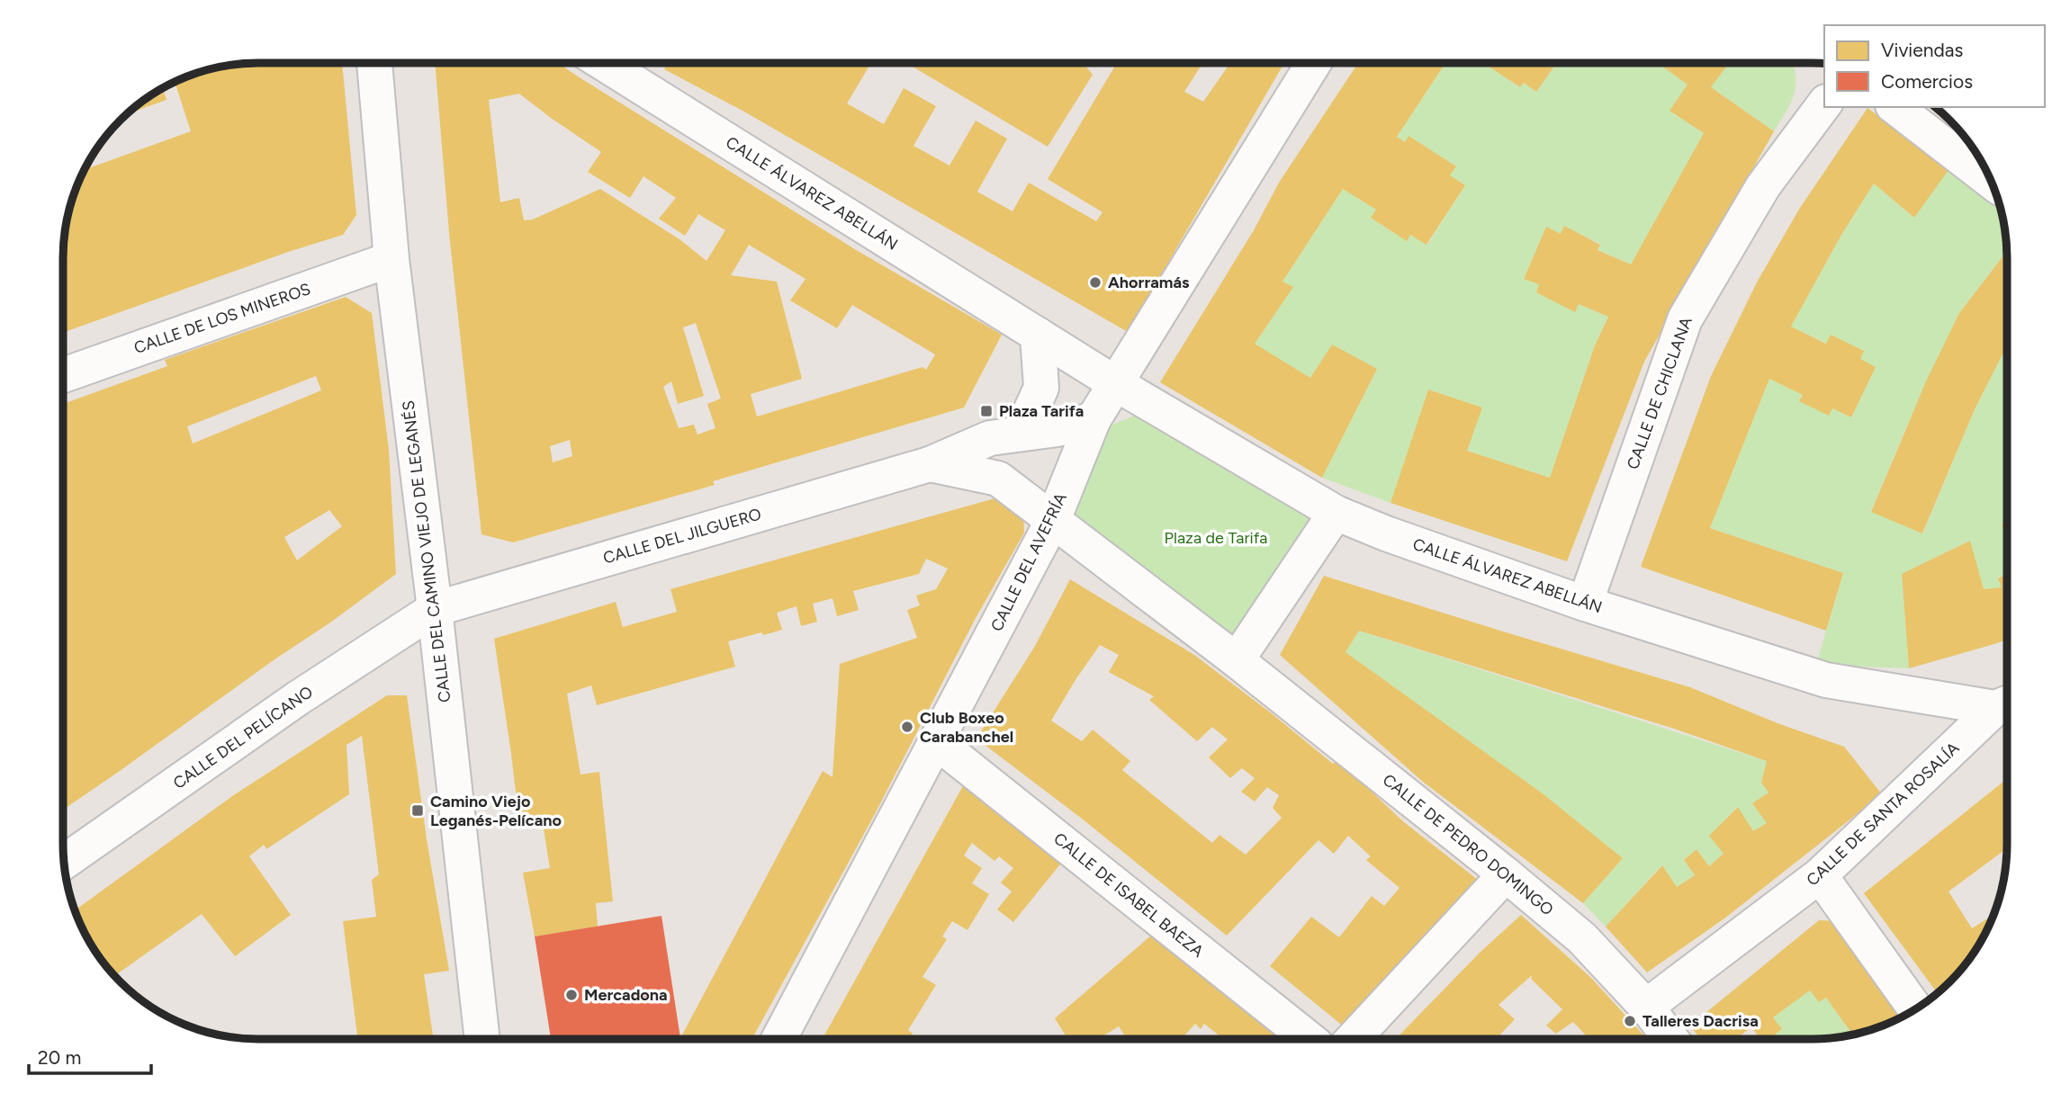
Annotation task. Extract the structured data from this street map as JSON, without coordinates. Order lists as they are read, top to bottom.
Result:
{
  "streets": {
    "street": [
      "CALLE ÁLVAREZ ABELLÁN",
      "CALLE DE LOS MINEROS",
      "CALLE DE CHICLANA",
      "CALLE DEL JILGUERO",
      "CALLE DEL CAMINO VIEJO DE LEGANÉS",
      "CALLE DEL AVEFRÍA",
      "CALLE DEL PELÍCANO",
      "CALLE DE SANTA ROSALÍA",
      "CALLE DE PEDRO DOMINGO",
      "CALLE DE ISABEL BAEZA"
    ]
  },
  "crossings": [
    ["CALLE ÁLVAREZ ABELLÁN", "CALLE DE CHICLANA"],
    ["CALLE ÁLVAREZ ABELLÁN", "CALLE DEL AVEFRÍA"],
    ["CALLE ÁLVAREZ ABELLÁN", "CALLE DE SANTA ROSALÍA"],
    ["CALLE DE LOS MINEROS", "CALLE DEL CAMINO VIEJO DE LEGANÉS"],
    ["CALLE DEL JILGUERO", "CALLE DEL CAMINO VIEJO DE LEGANÉS"],
    ["CALLE DEL JILGUERO", "CALLE DEL AVEFRÍA"],
    ["CALLE DEL JILGUERO", "CALLE DEL PELÍCANO"],
    ["CALLE DEL CAMINO VIEJO DE LEGANÉS", "CALLE DEL PELÍCANO"],
    ["CALLE DEL AVEFRÍA", "CALLE DE ISABEL BAEZA"],
    ["CALLE DE SANTA ROSALÍA", "CALLE DE PEDRO DOMINGO"]
  ],
  "parks": ["Plaza de Tarifa"],
  "places": {
    "other": [
      "Ahorramás",
      "Club Boxeo Carabanchel",
      "Mercadona",
      "Talleres Dacrisa"
    ],
    "transit": ["Plaza Tarifa", "Camino Viejo Leganés-Pelícano"]
  },
  "legend": ["Viviendas", "Comercios"],
  "scale_bar": "20 m"
}
